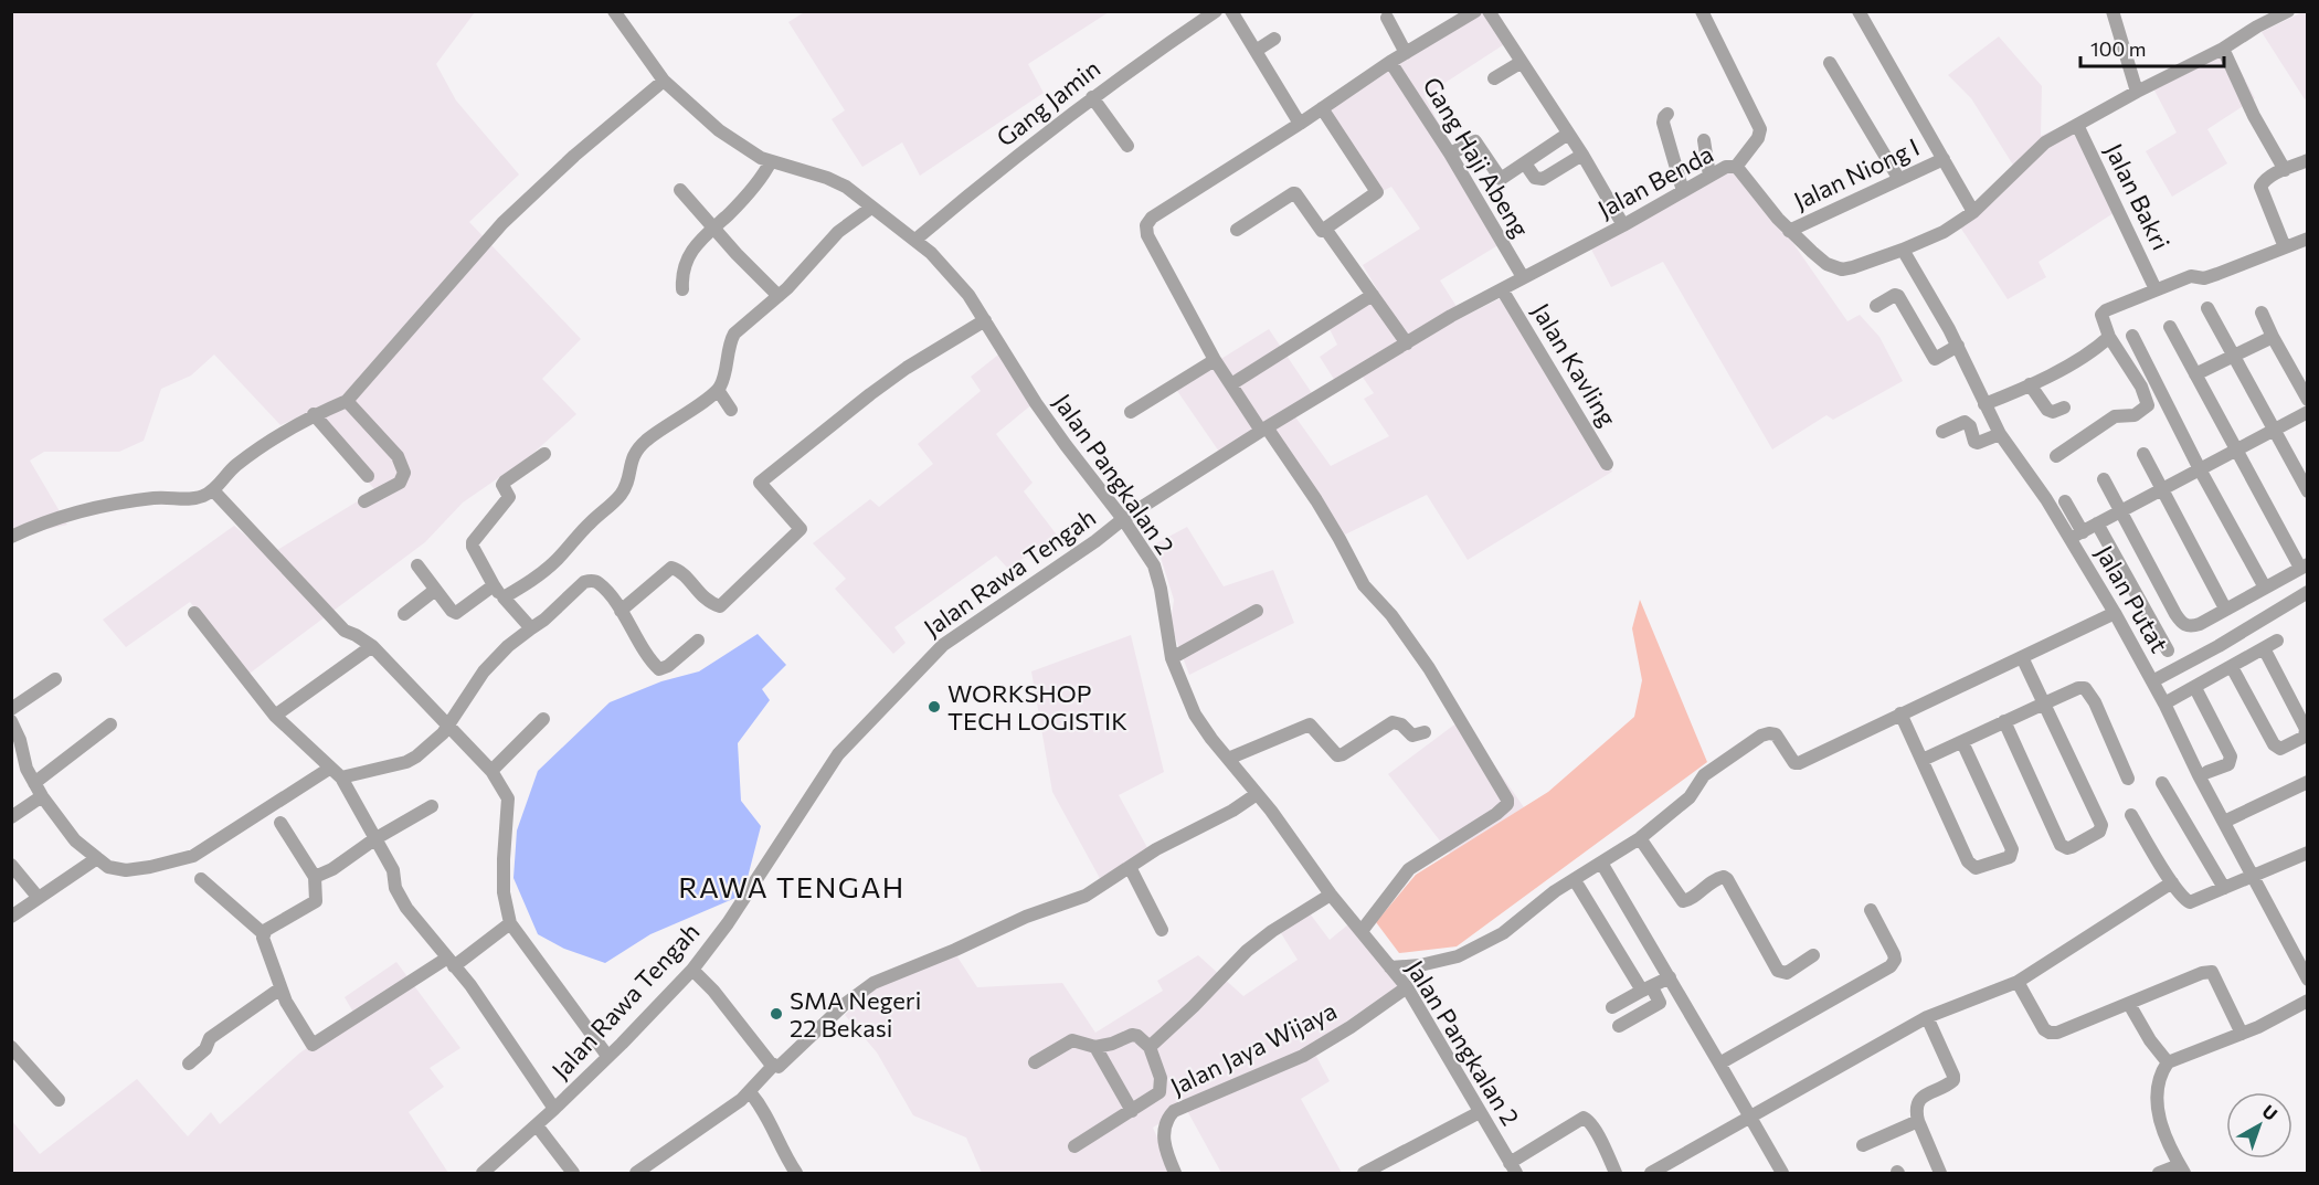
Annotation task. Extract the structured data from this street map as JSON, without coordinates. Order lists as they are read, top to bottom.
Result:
{
  "streets": {
    "street": [
      "Gang Jamin",
      "Gang Haji Abeng",
      "Jalan Niong I",
      "Jalan Benda",
      "Jalan Bakri",
      "Jalan Kavling",
      "Jalan Pangkalan 2",
      "Jalan Rawa Tengah",
      "Jalan Putat",
      "Jalan Jaya Wijaya"
    ]
  },
  "crossings": [
    ["Gang Jamin", "Jalan Pangkalan 2"],
    ["Gang Haji Abeng", "Jalan Benda"],
    ["Jalan Niong I", "Jalan Benda"],
    ["Jalan Benda", "Jalan Bakri"],
    ["Jalan Benda", "Jalan Kavling"],
    ["Jalan Benda", "Jalan Pangkalan 2"],
    ["Jalan Benda", "Jalan Rawa Tengah"],
    ["Jalan Benda", "Jalan Putat"],
    ["Jalan Pangkalan 2", "Jalan Rawa Tengah"],
    ["Jalan Pangkalan 2", "Jalan Jaya Wijaya"]
  ],
  "districts": ["RAWA TENGAH"],
  "places": ["WORKSHOP TECH LOGISTIK", "SMA Negeri 22 Bekasi"],
  "scale_bar": "100 m",
  "north": "top right"
}
